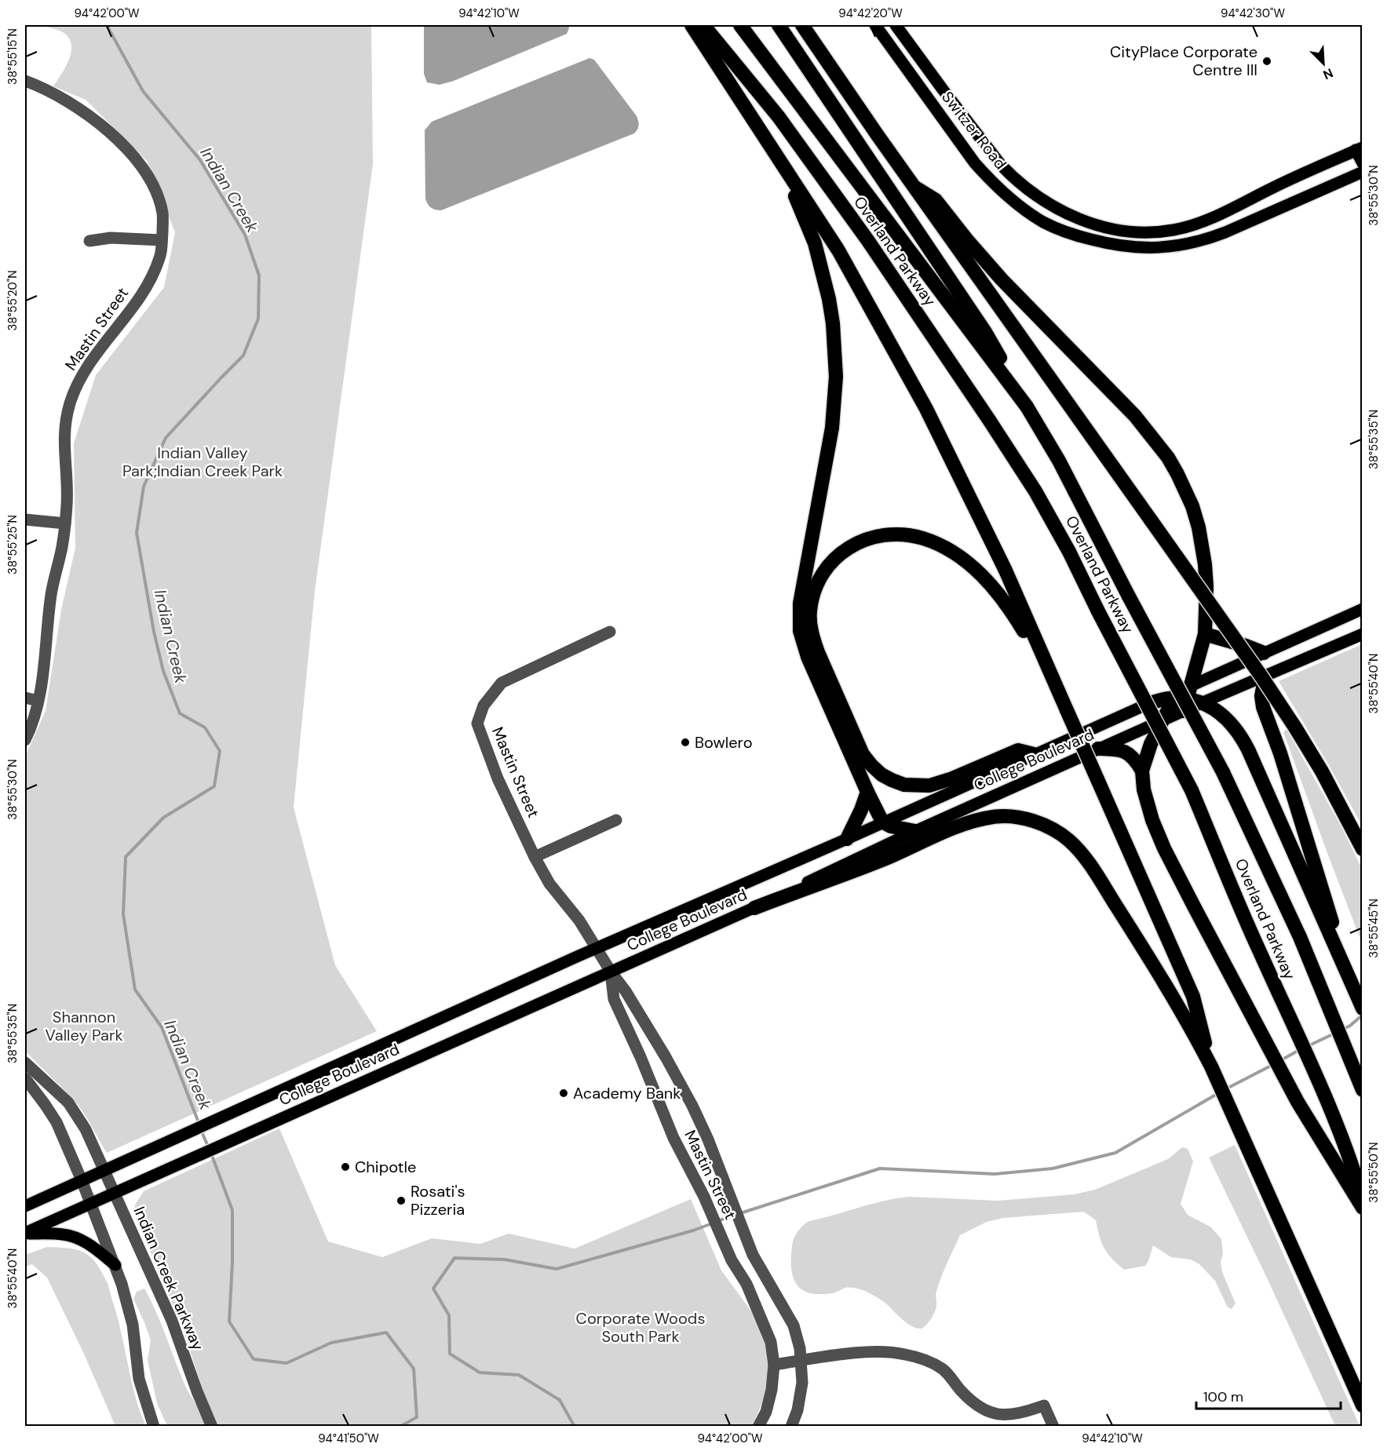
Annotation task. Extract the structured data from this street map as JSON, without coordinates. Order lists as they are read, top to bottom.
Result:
{
  "streets": {
    "highway": ["Overland Parkway"],
    "main road": ["Switzer Road", "College Boulevard"],
    "street": ["Mastin Street", "Indian Creek Parkway"]
  },
  "crossings": [
    ["Mastin Street", "College Boulevard"],
    ["College Boulevard", "Indian Creek Parkway"]
  ],
  "water": ["Indian Creek"],
  "parks": ["Indian Valley Park;Indian Creek Park", "Shannon Valley Park", "Corporate Woods South Park"],
  "places": [
    "CityPlace Corporate Centre III",
    "Bowlero",
    "Academy Bank",
    "Chipotle",
    "Rosati's Pizzeria"
  ],
  "scale_bar": "100 m",
  "north": "bottom right",
  "coordinates": [
    "94°42'00\"W",
    "94°42'10\"W",
    "94°42'20\"W",
    "94°42'30\"W",
    "38°55'15\"N",
    "38°55'30\"N",
    "38°55'20\"N",
    "38°55'35\"N",
    "38°55'25\"N",
    "38°55'40\"N",
    "38°55'45\"N",
    "38°55'50\"N",
    "94°41'50\"W"
  ]
}
